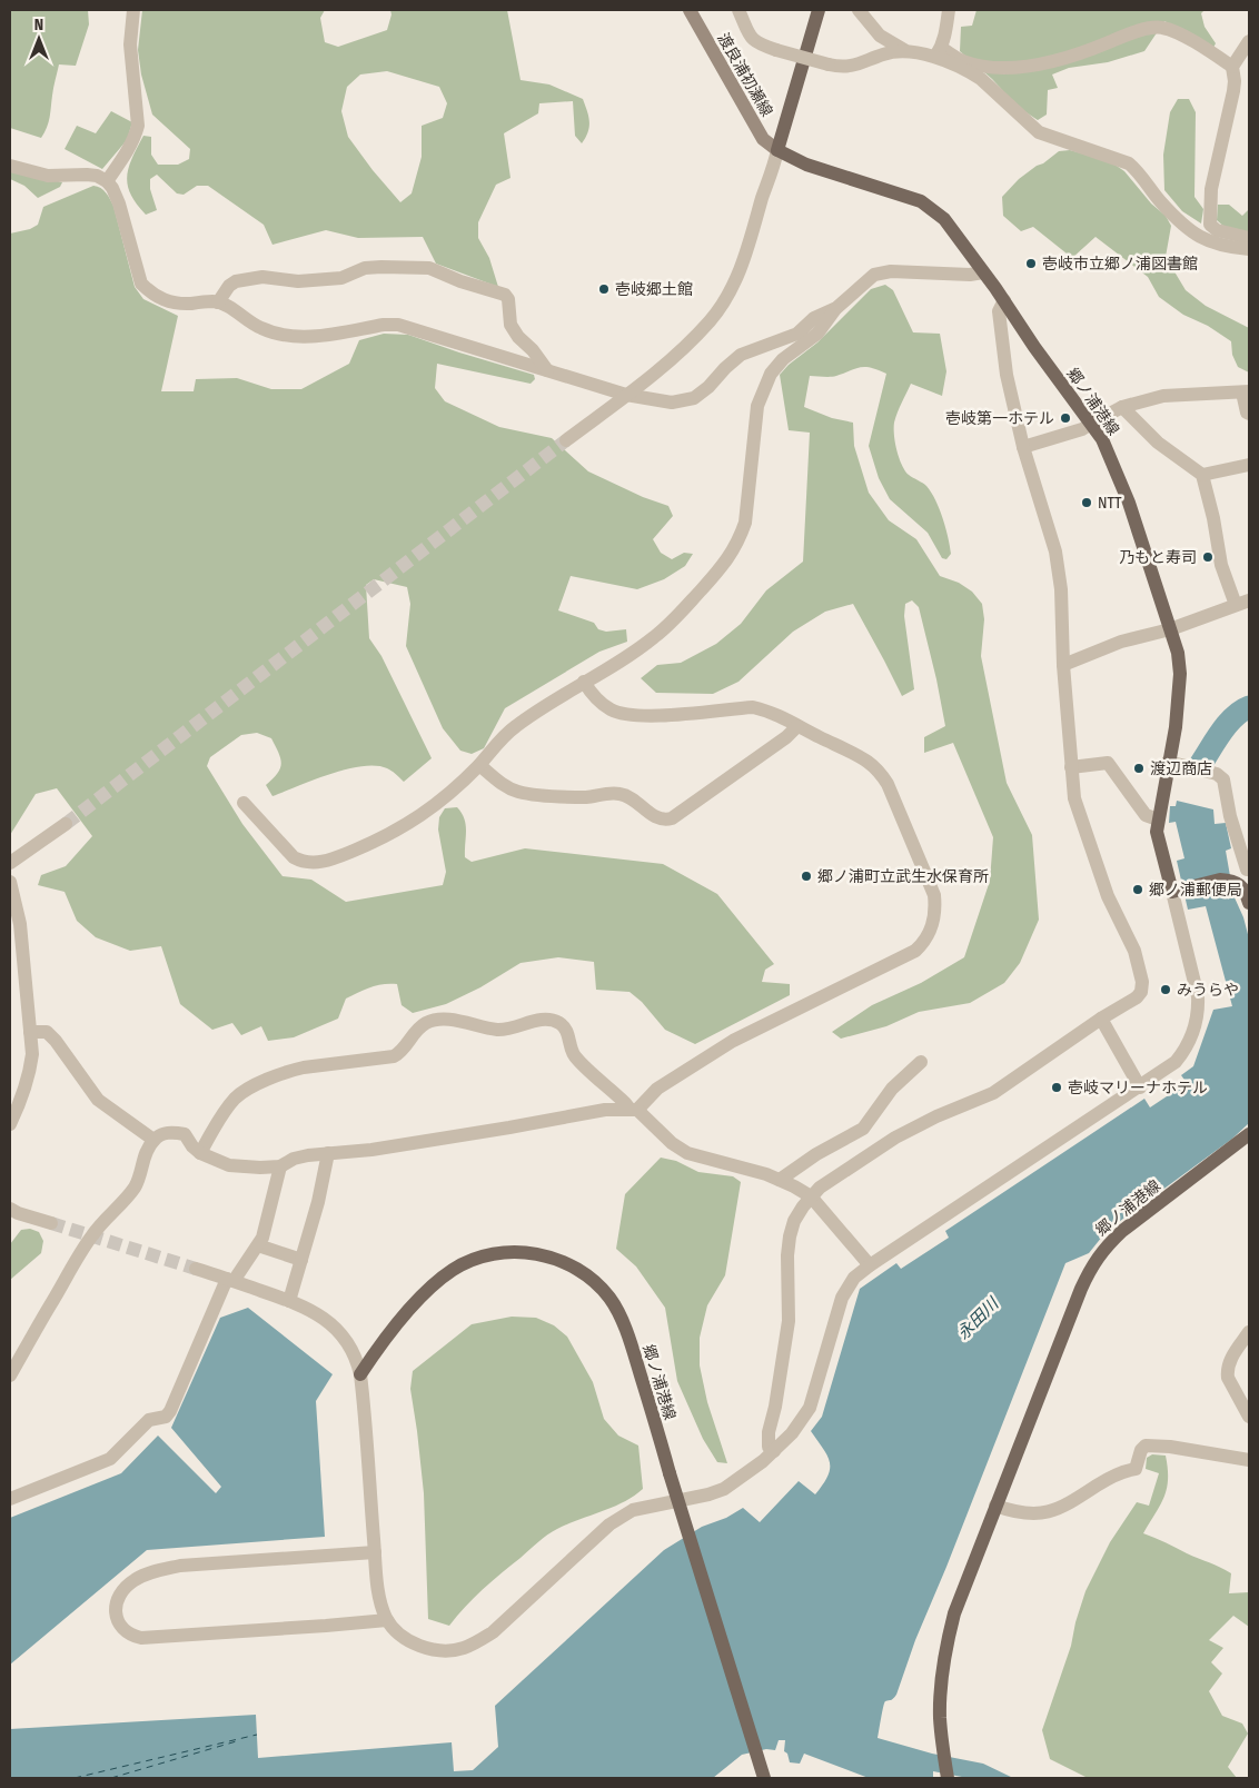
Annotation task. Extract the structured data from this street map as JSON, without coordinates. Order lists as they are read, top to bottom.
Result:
{
  "streets": {
    "main road": ["渡良浦初瀬線", "郷ノ浦港線"]
  },
  "crossings": [
    ["渡良浦初瀬線", "郷ノ浦港線"]
  ],
  "water": ["永田川"],
  "places": [
    "壱岐市立郷ノ浦図書館",
    "壱岐郷土館",
    "壱岐第一ホテル",
    "NTT",
    "乃もと寿司",
    "渡辺商店",
    "郷ノ浦町立武生水保育所",
    "郷ノ浦郵便局",
    "みうらや",
    "壱岐マリーナホテル"
  ],
  "north": "top"
}
